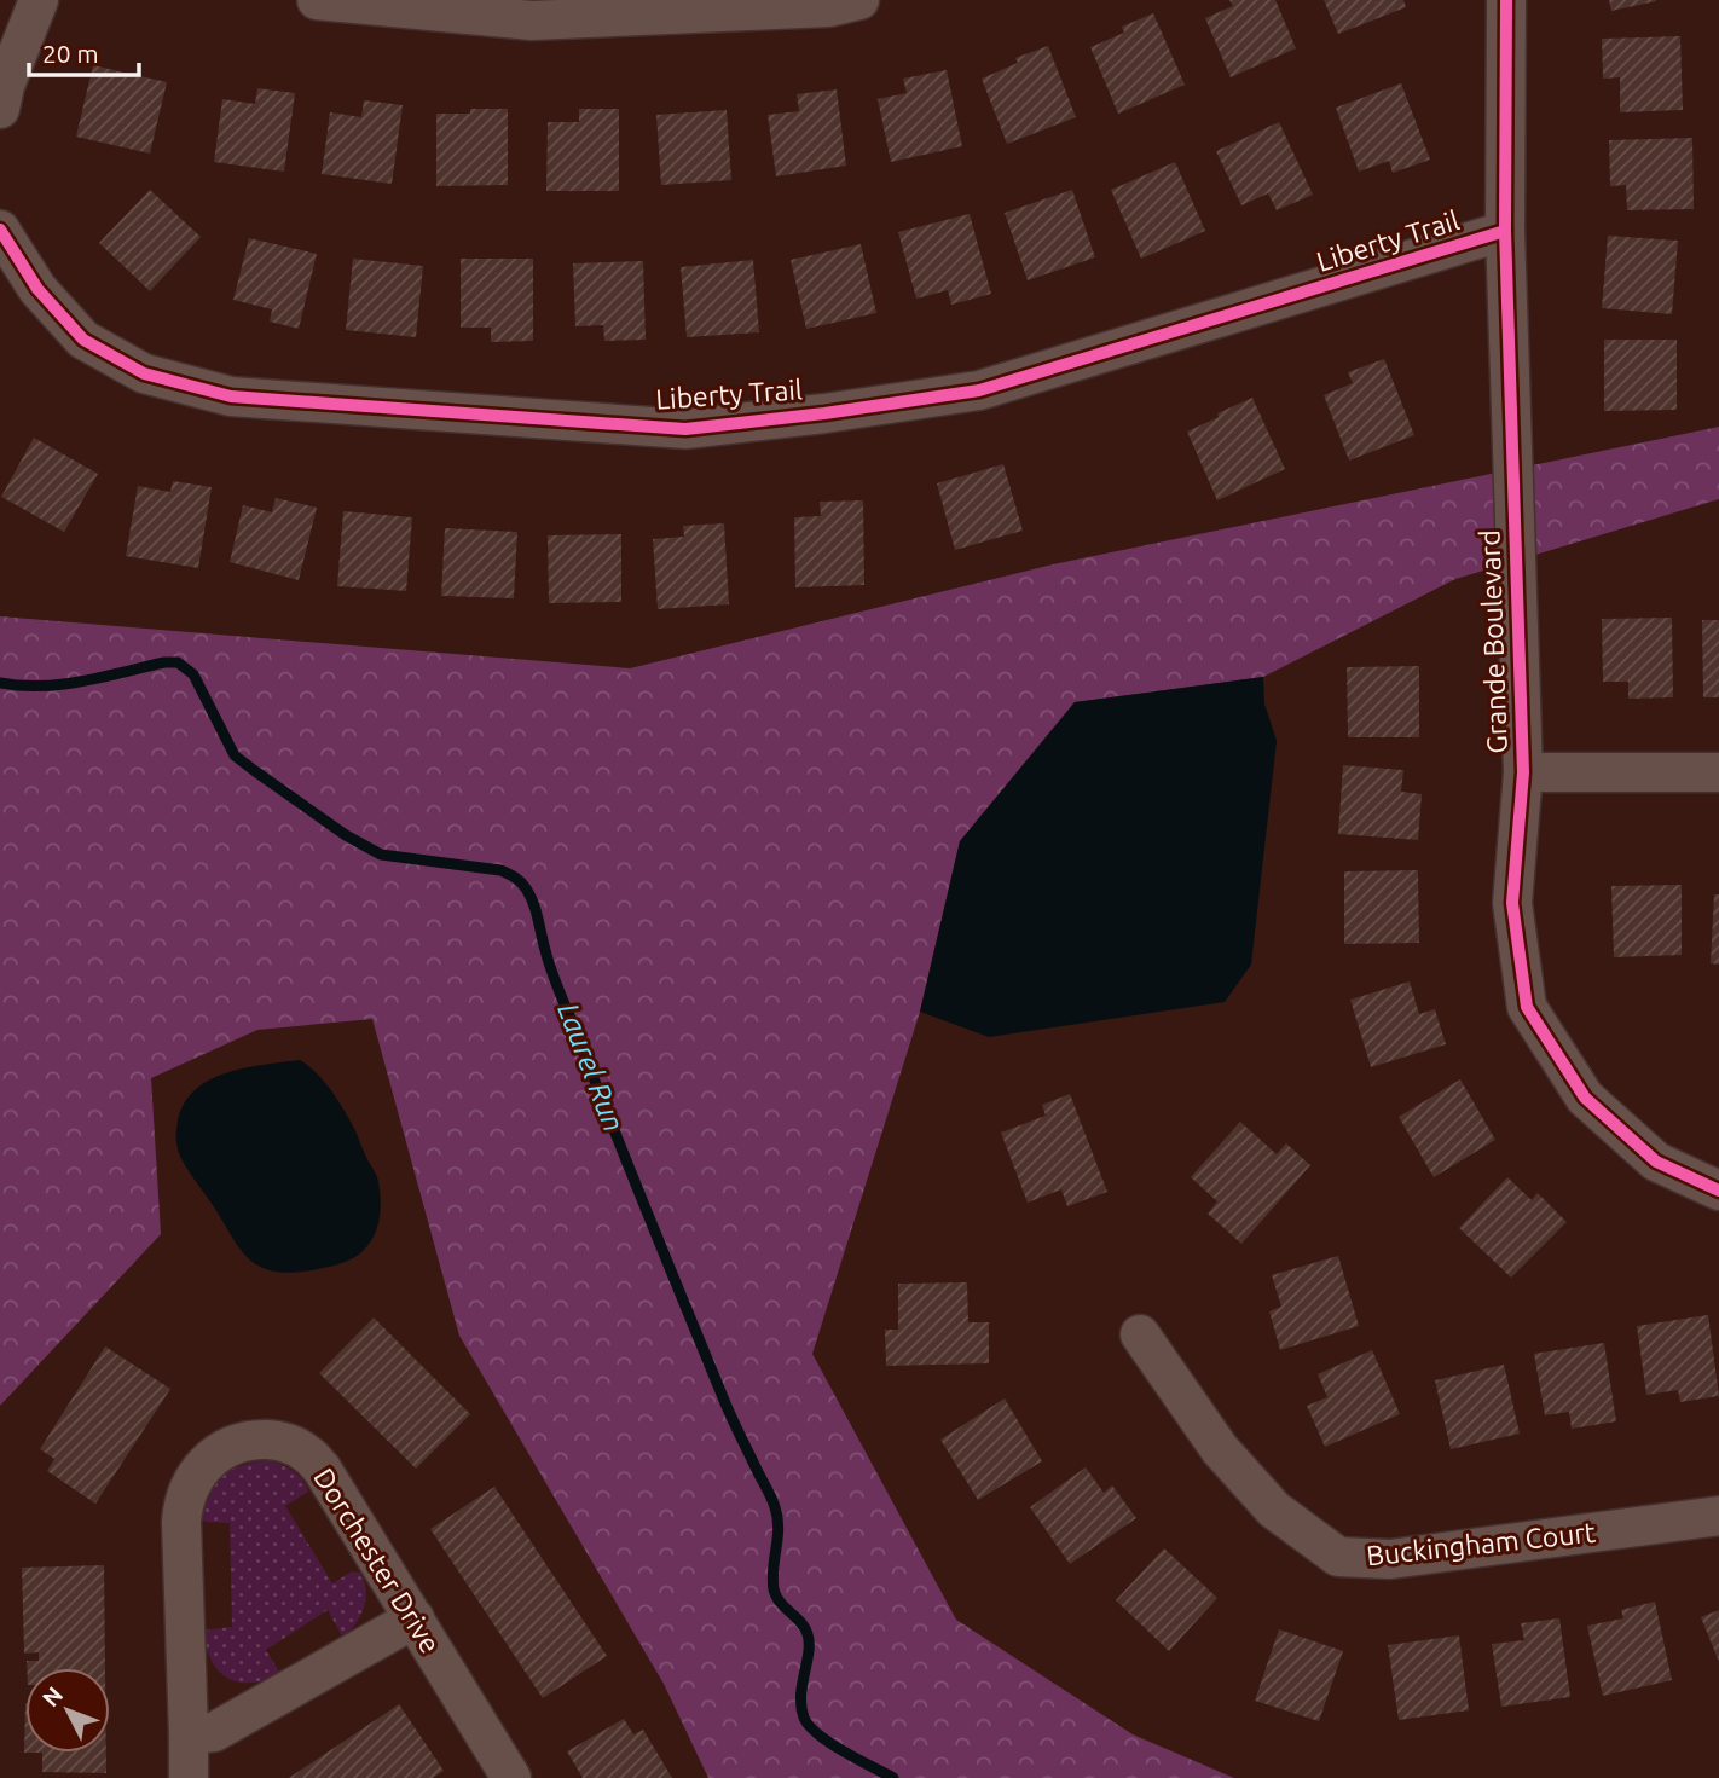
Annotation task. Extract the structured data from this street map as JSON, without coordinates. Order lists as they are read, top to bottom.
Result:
{
  "streets": {
    "street": [
      "Liberty Trail",
      "Grande Boulevard",
      "Buckingham Court",
      "Dorchester Drive"
    ]
  },
  "crossings": [
    ["Liberty Trail", "Grande Boulevard"]
  ],
  "water": ["Laurel Run"],
  "scale_bar": "20 m",
  "north": "top left"
}
